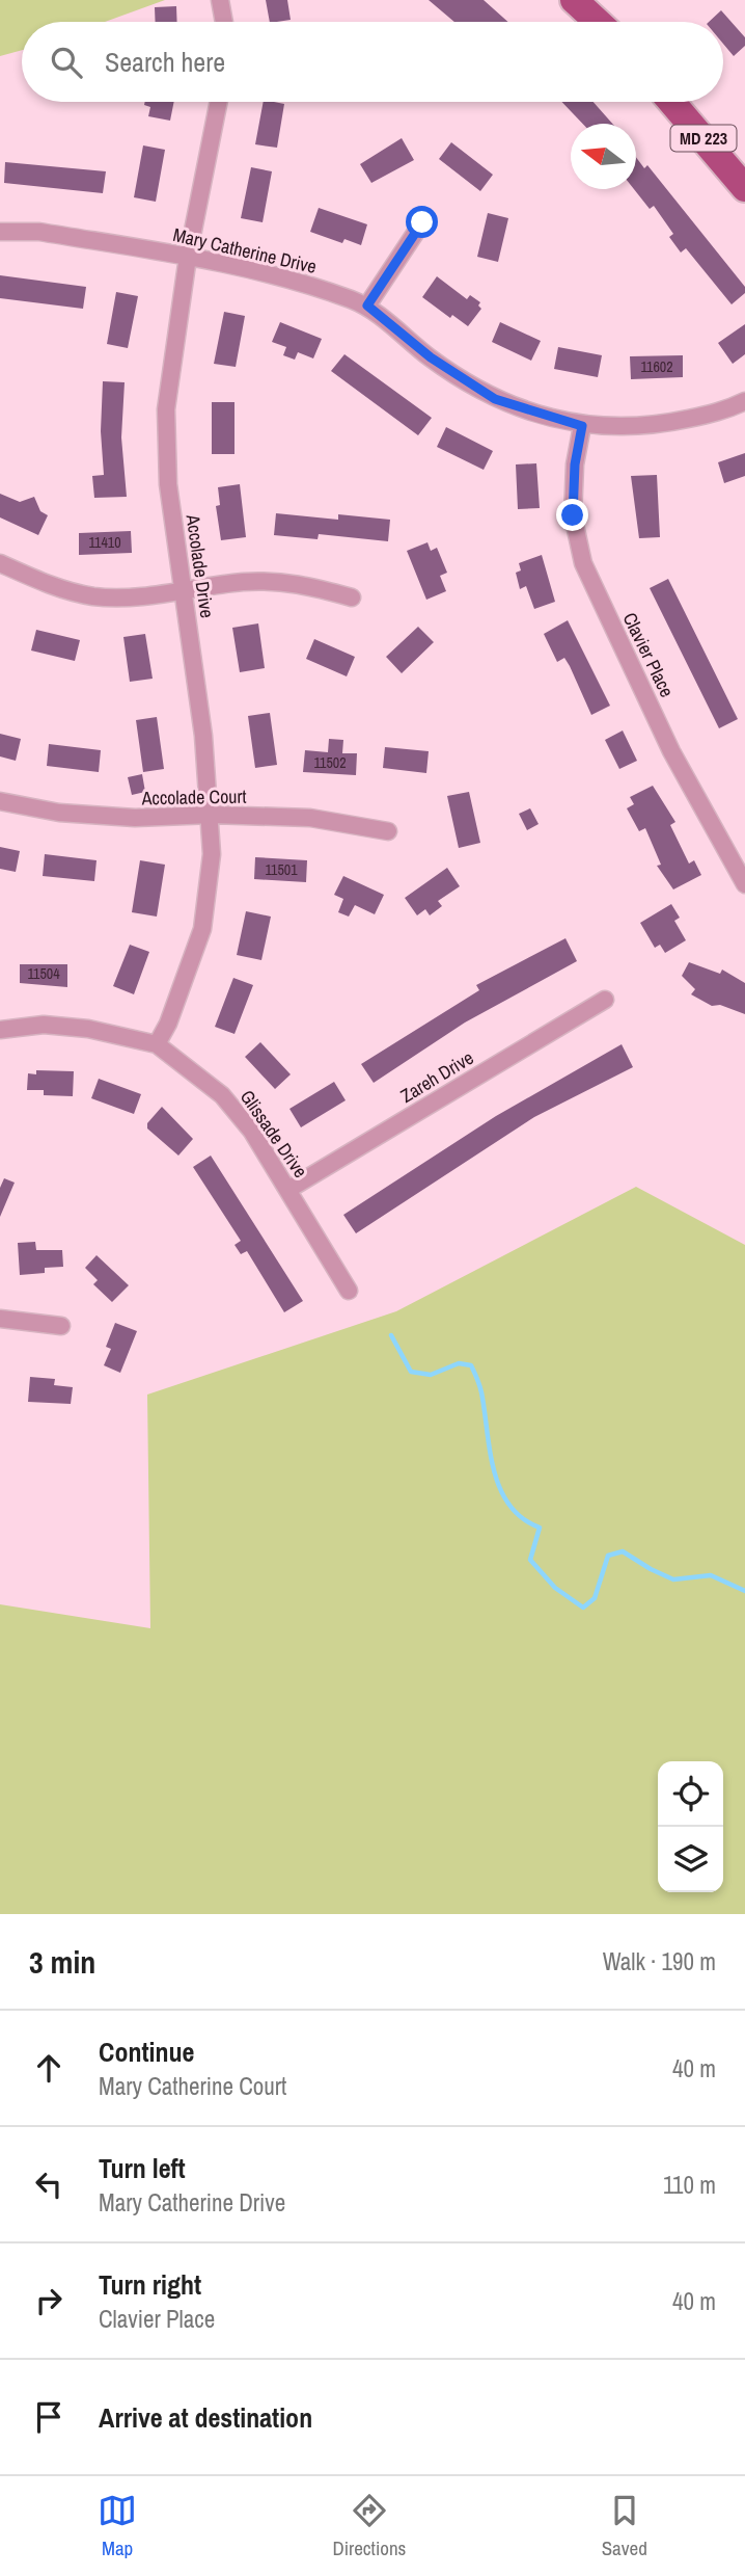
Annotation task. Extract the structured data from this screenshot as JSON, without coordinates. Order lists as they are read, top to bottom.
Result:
{
  "streets": {
    "main road": ["MD 223"],
    "street": [
      "Mary Catherine Drive",
      "Accolade Drive",
      "Clavier Place",
      "Accolade Court",
      "Zareh Drive",
      "Glissade Drive"
    ]
  },
  "crossings": [
    ["Mary Catherine Drive", "Accolade Drive"],
    ["Mary Catherine Drive", "Clavier Place"],
    ["Accolade Drive", "Accolade Court"],
    ["Accolade Drive", "Glissade Drive"],
    ["Zareh Drive", "Glissade Drive"]
  ],
  "house_numbers": [
    "11602",
    "11410",
    "11502",
    "11501",
    "11504"
  ],
  "north": "left",
  "page": {
    "search": "Search here",
    "heading": ["3 min", "Walk · 190 m"],
    "list": [
      ["Continue", "Mary Catherine Court", "40 m"],
      ["Turn left", "Mary Catherine Drive", "110 m"],
      ["Turn right", "Clavier Place", "40 m"],
      "Arrive at destination"
    ],
    "nav": ["Map", "Directions", "Saved"]
  }
}
